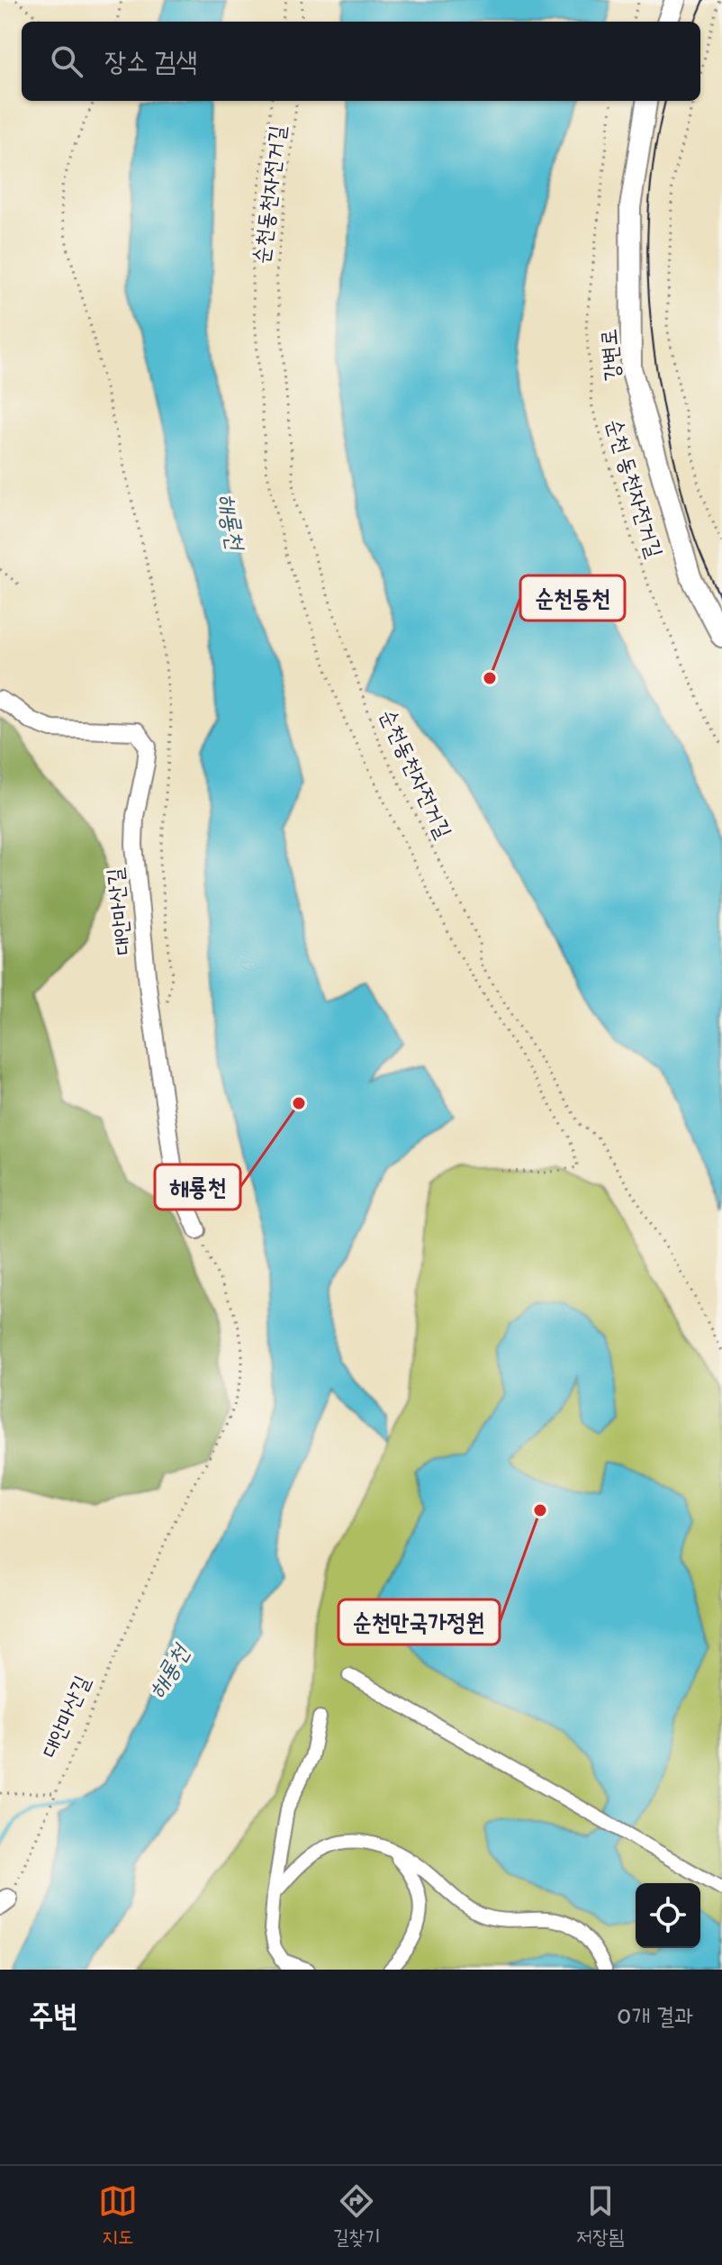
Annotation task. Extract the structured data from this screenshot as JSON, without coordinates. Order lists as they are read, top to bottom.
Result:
{
  "streets": {
    "street": ["강변로", "대안마산길"],
    "path": ["순천동천자전거길", "순천 동천자전거길"]
  },
  "water": ["해룡천"],
  "places": ["순천동천", "해룡천", "순천만국가정원"],
  "page": {
    "search": "장소 검색",
    "heading": ["주변", "0개 결과"],
    "nav": ["지도", "길찾기", "저장됨"]
  }
}
